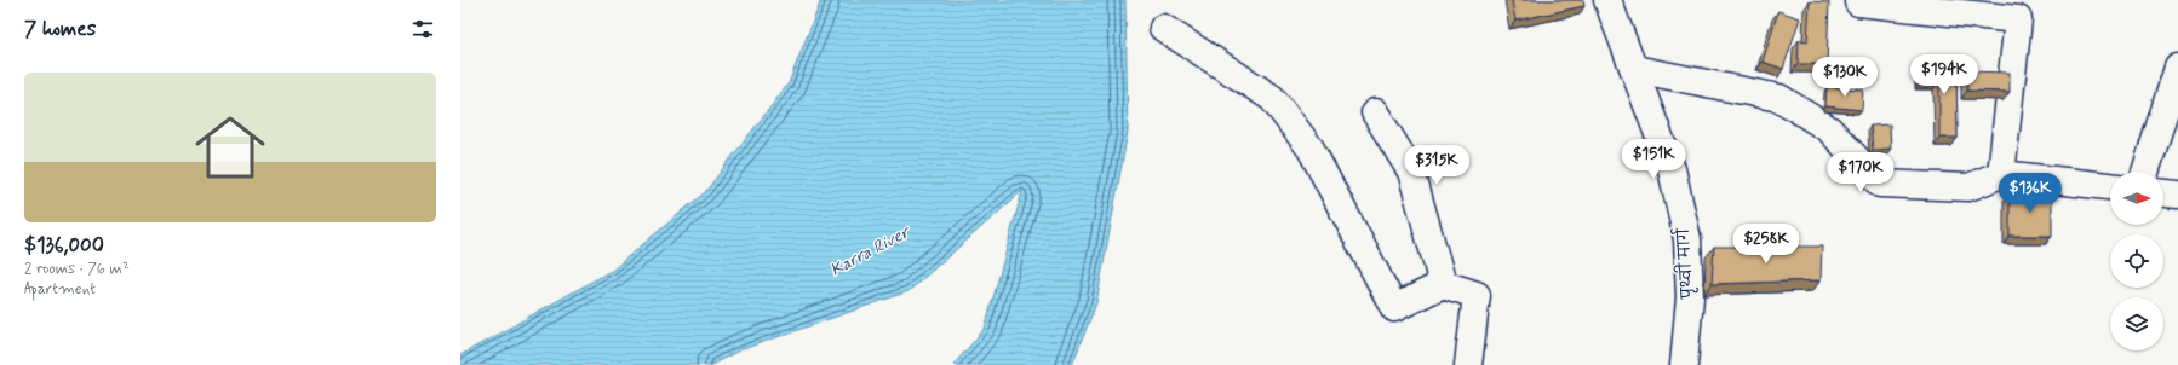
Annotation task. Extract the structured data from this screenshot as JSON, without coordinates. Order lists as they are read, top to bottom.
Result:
{
  "streets": {
    "street": ["पृथ्वी मार्ग"]
  },
  "water": ["Karra River"],
  "north": "right",
  "page": {
    "heading": "7 homes",
    "price": [
      "$194K",
      "$130K",
      "$151K",
      "$315K",
      "$170K",
      "$136K",
      "$258K"
    ],
    "list": [
      {
        "name": "$136,000",
        "note": "2 rooms · 76 m² · Apartment"
      }
    ]
  }
}
